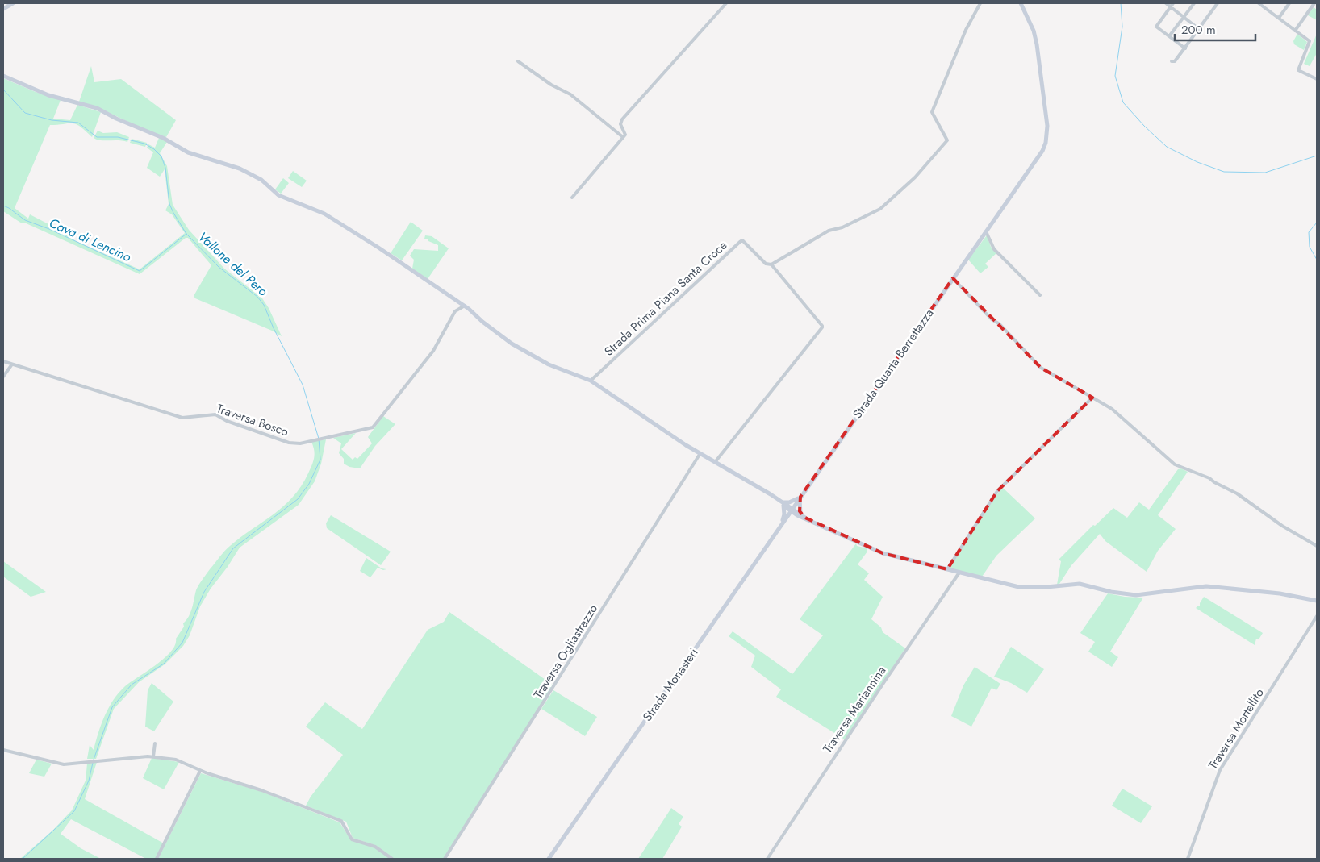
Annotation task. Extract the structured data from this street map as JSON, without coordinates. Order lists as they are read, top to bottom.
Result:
{
  "streets": {
    "street": [
      "Strada Prima Piana Santa Croce",
      "Strada Quarta Berrettazza",
      "Traversa Bosco",
      "Traversa Ogliastrazzo",
      "Strada Monasteri",
      "Traversa Mariannina",
      "Traversa Mortellito"
    ]
  },
  "crossings": [
    ["Strada Quarta Berrettazza", "Strada Monasteri"]
  ],
  "water": ["Cava di Lencino", "Vallone del Pero"],
  "scale_bar": "200 m"
}
